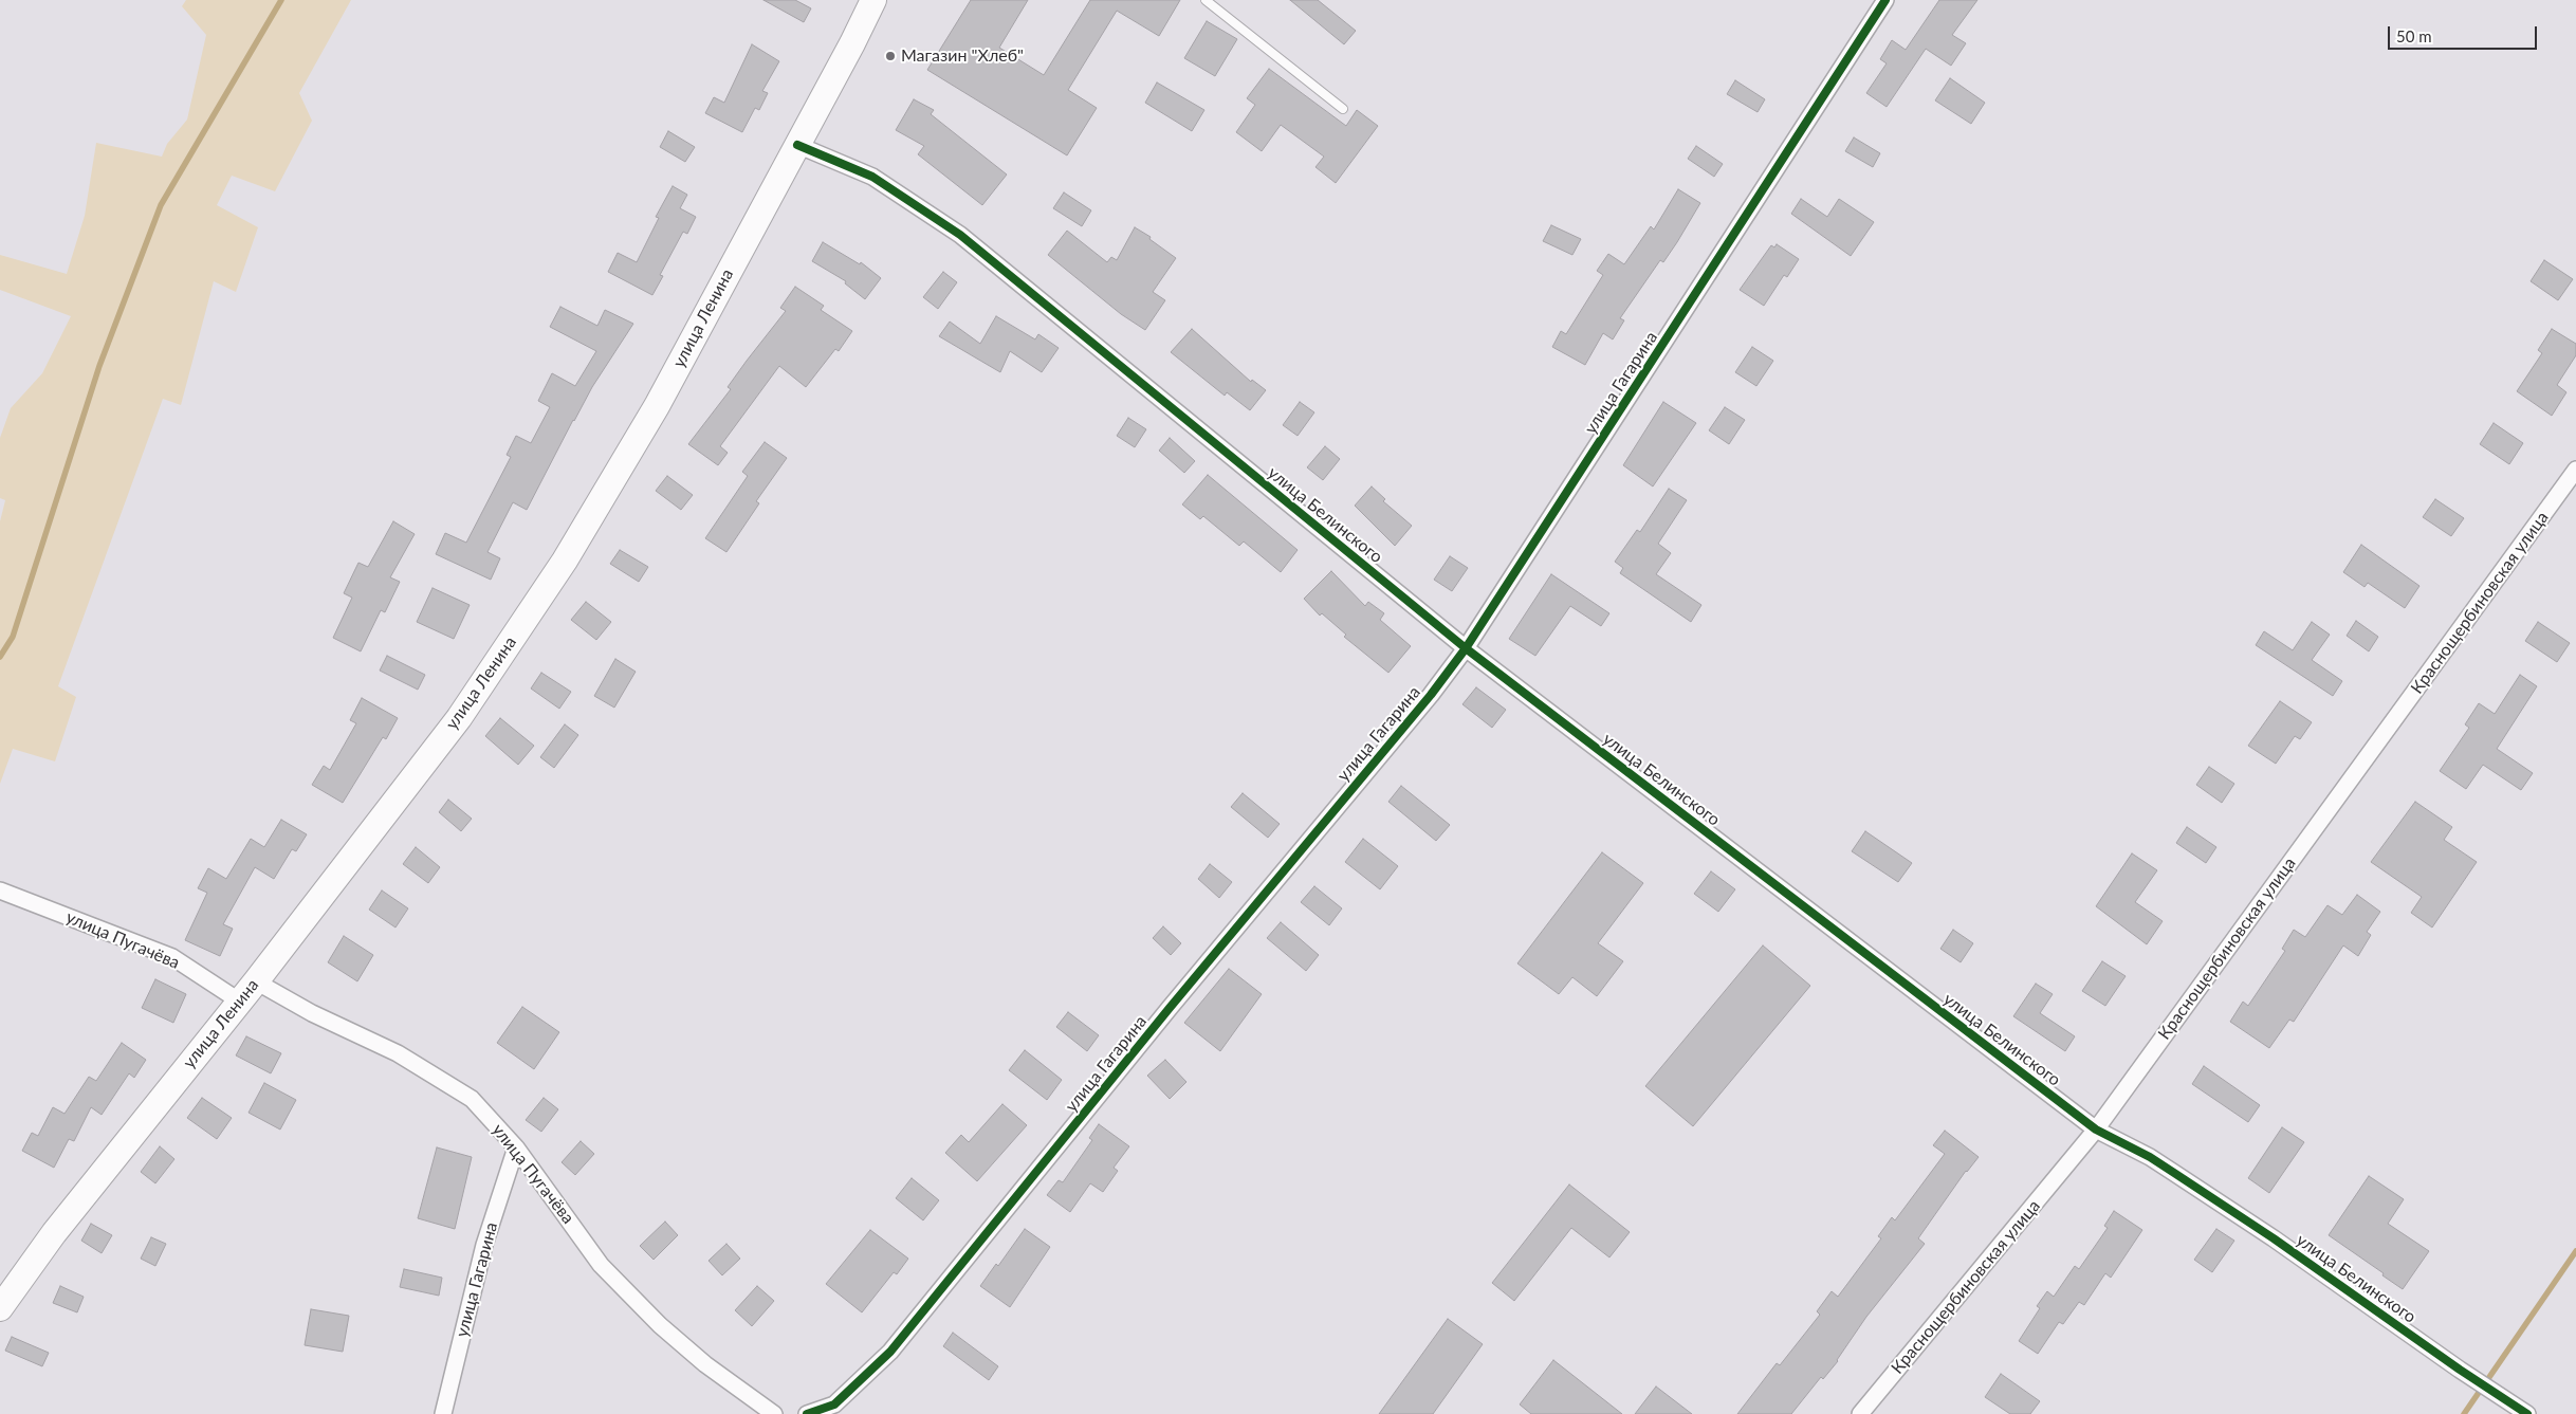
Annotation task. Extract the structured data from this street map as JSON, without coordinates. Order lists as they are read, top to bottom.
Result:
{
  "streets": {
    "main road": ["улица Ленина"],
    "street": [
      "улица Гагарина",
      "улица Белинского",
      "Краснощербиновская улица",
      "улица Пугачёва"
    ]
  },
  "crossings": [
    ["улица Ленина", "улица Белинского"],
    ["улица Ленина", "улица Пугачёва"],
    ["улица Гагарина", "улица Белинского"],
    ["улица Гагарина", "улица Пугачёва"],
    ["улица Белинского", "Краснощербиновская улица"]
  ],
  "places": ["Магазин \"Хлеб\""],
  "scale_bar": "50 m"
}
